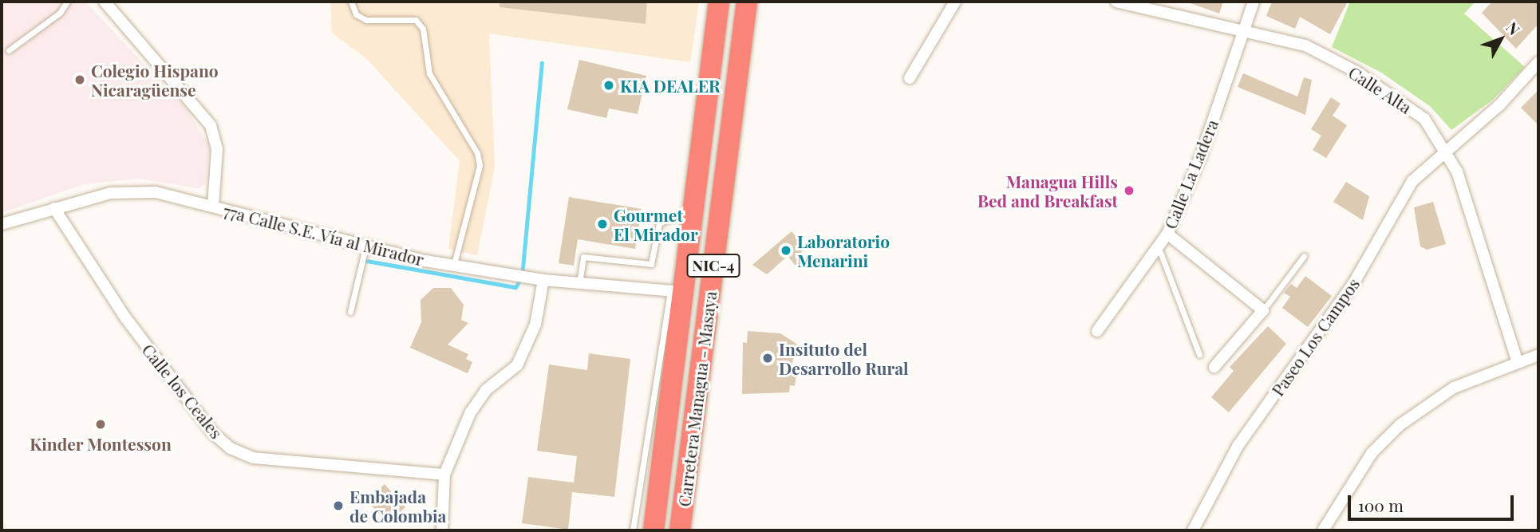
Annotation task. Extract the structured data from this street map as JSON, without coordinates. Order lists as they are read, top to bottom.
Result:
{
  "streets": {
    "highway": ["NIC-4", "Carretera Managua - Masaya"],
    "street": [
      "Calle Alta",
      "Calle La Ladera",
      "77a Calle S.E. Vía al Mirador",
      "Paseo Los Campos",
      "Calle los Ceales"
    ]
  },
  "crossings": [
    ["Calle Alta", "Calle La Ladera"],
    ["Calle Alta", "Paseo Los Campos"],
    ["77a Calle S.E. Vía al Mirador", "Calle los Ceales"],
    ["77a Calle S.E. Vía al Mirador", "Carretera Managua - Masaya"]
  ],
  "places": [
    "Colegio Hispano Nicaragüense",
    "KIA DEALER",
    "Managua Hills Bed and Breakfast",
    "Gourmet El Mirador",
    "Laboratorio Menarini",
    "Insituto del Desarrollo Rural",
    "Kinder Montesson",
    "Embajada de Colombia"
  ],
  "scale_bar": "100 m",
  "north": "top right"
}
